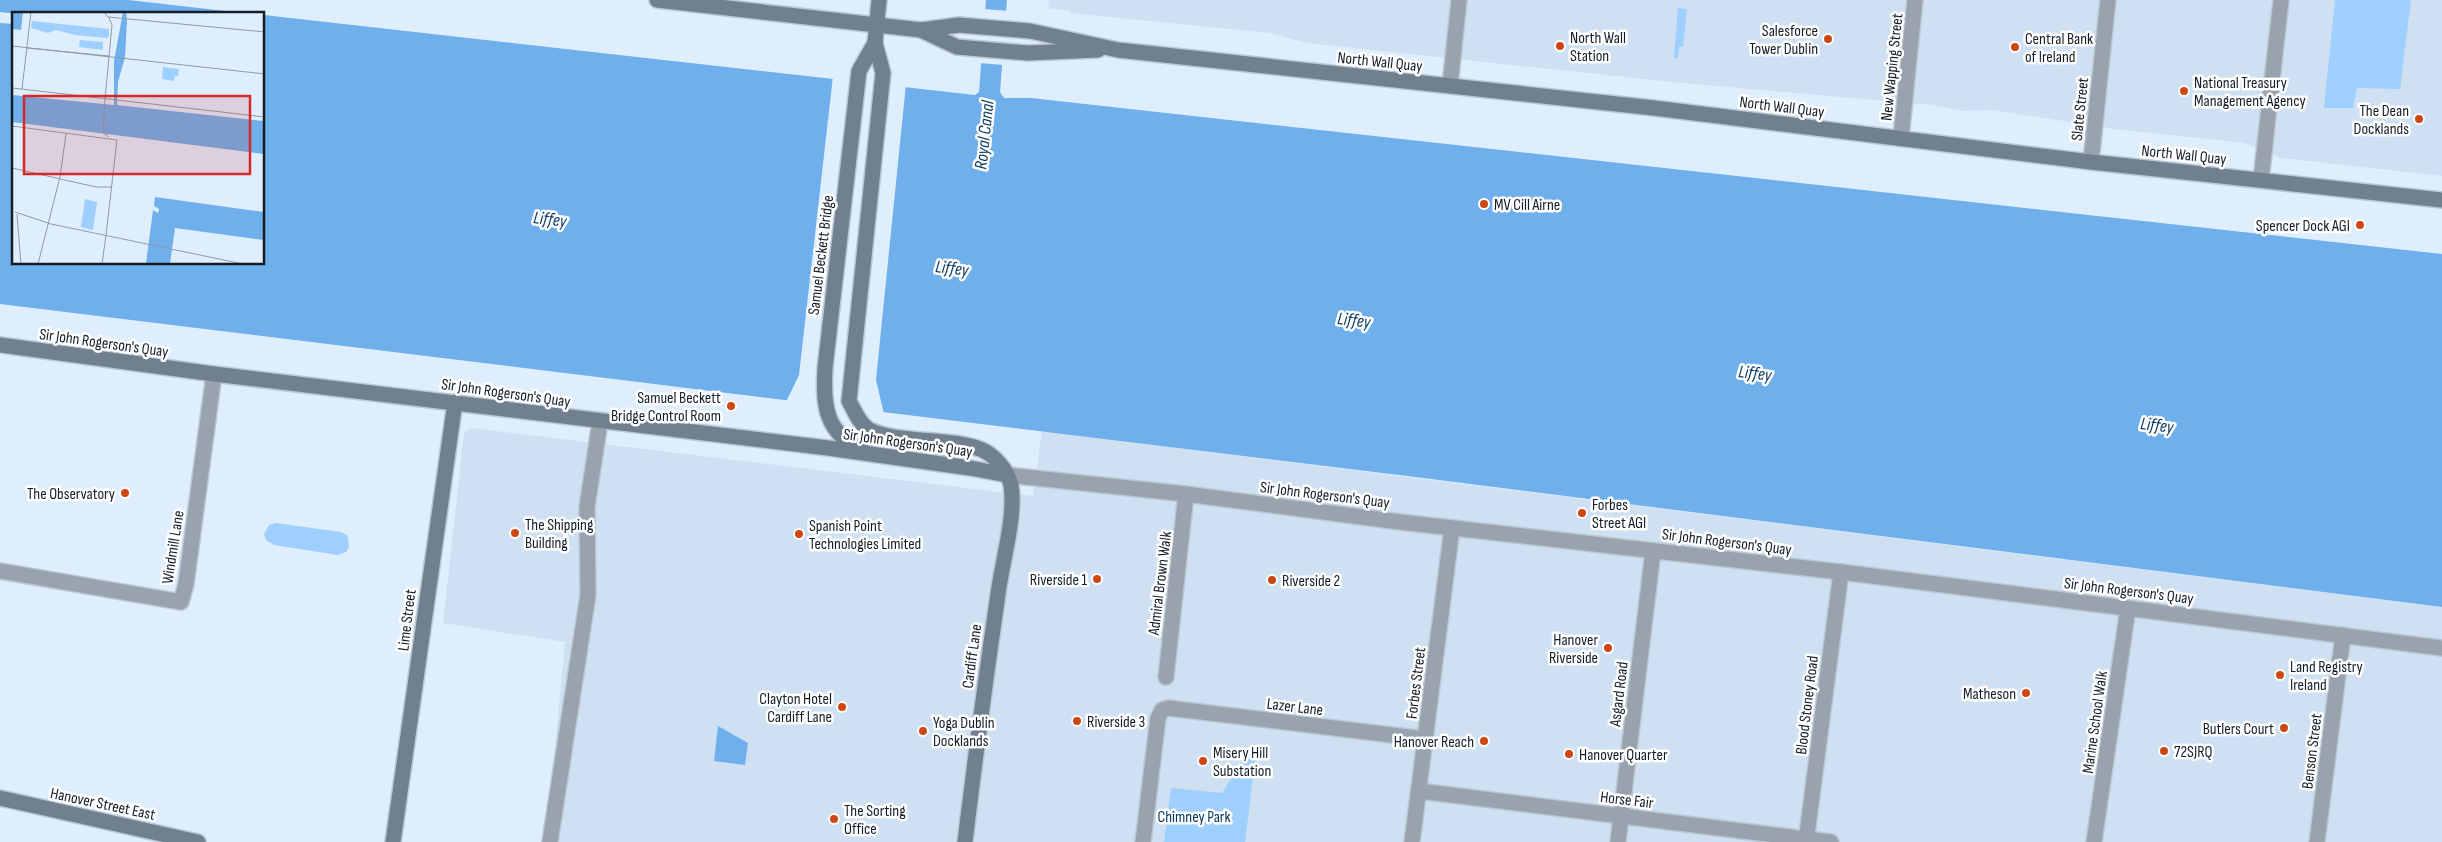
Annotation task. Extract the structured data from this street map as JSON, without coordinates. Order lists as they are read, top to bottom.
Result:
{
  "streets": {
    "main road": [
      "North Wall Quay",
      "Samuel Beckett Bridge",
      "Sir John Rogerson's Quay",
      "Lime Street",
      "Cardiff Lane",
      "Hanover Street East"
    ],
    "street": [
      "New Wapping Street",
      "Slate Street",
      "Windmill Lane",
      "Admiral Brown Walk",
      "Forbes Street",
      "Asgard Road",
      "Blood Stoney Road",
      "Lazer Lane",
      "Marine School Walk",
      "Benson Street",
      "Horse Fair"
    ]
  },
  "crossings": [
    ["North Wall Quay", "New Wapping Street"],
    ["North Wall Quay", "Slate Street"],
    ["Samuel Beckett Bridge", "Sir John Rogerson's Quay"],
    ["Sir John Rogerson's Quay", "Windmill Lane"],
    ["Sir John Rogerson's Quay", "Admiral Brown Walk"],
    ["Sir John Rogerson's Quay", "Lime Street"],
    ["Sir John Rogerson's Quay", "Cardiff Lane"],
    ["Sir John Rogerson's Quay", "Forbes Street"],
    ["Sir John Rogerson's Quay", "Asgard Road"],
    ["Sir John Rogerson's Quay", "Blood Stoney Road"],
    ["Sir John Rogerson's Quay", "Marine School Walk"],
    ["Sir John Rogerson's Quay", "Benson Street"],
    ["Forbes Street", "Lazer Lane"],
    ["Forbes Street", "Horse Fair"],
    ["Asgard Road", "Horse Fair"],
    ["Blood Stoney Road", "Horse Fair"]
  ],
  "water": ["Royal Canal", "Liffey"],
  "parks": ["Chimney Park"],
  "places": [
    "Salesforce Tower Dublin",
    "North Wall Station",
    "Central Bank of Ireland",
    "National Treasury Management Agency",
    "The Dean Docklands",
    "MV Cill Airne",
    "Spencer Dock AGI",
    "Samuel Beckett Bridge Control Room",
    "The Observatory",
    "Forbes Street AGI",
    "The Shipping Building",
    "Spanish Point Technologies Limited",
    "Riverside 1",
    "Riverside 2",
    "Hanover Riverside",
    "Land Registry Ireland",
    "Matheson",
    "Clayton Hotel Cardiff Lane",
    "Riverside 3",
    "Butlers Court",
    "Yoga Dublin Docklands",
    "Hanover Reach",
    "72SJRQ",
    "Hanover Quarter",
    "Misery Hill Substation",
    "The Sorting Office"
  ]
}
